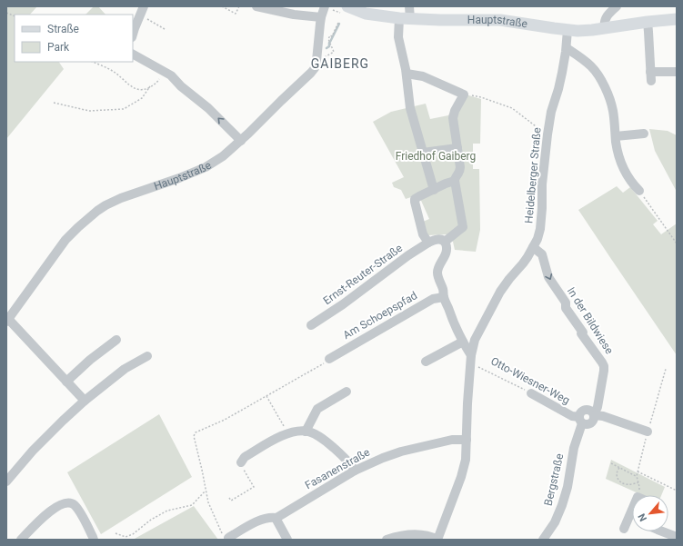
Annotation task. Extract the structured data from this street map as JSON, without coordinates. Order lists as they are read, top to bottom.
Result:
{
  "streets": {
    "main road": ["Hauptstraße"],
    "street": [
      "Heidelberger Straße",
      "Ernst-Reuter-Straße",
      "Am Schoepspfad",
      "In der Bildwiese",
      "Otto-Wiesner-Weg",
      "Fasanenstraße",
      "Bergstraße"
    ]
  },
  "crossings": [
    ["Hauptstraße", "Heidelberger Straße"],
    ["Heidelberger Straße", "In der Bildwiese"],
    ["Heidelberger Straße", "Otto-Wiesner-Weg"],
    ["Heidelberger Straße", "Fasanenstraße"],
    ["Otto-Wiesner-Weg", "Bergstraße"]
  ],
  "one_way": ["In der Bildwiese"],
  "districts": ["GAIBERG"],
  "parks": ["Friedhof Gaiberg"],
  "legend": ["Straße", "Park"],
  "north": "bottom left"
}
